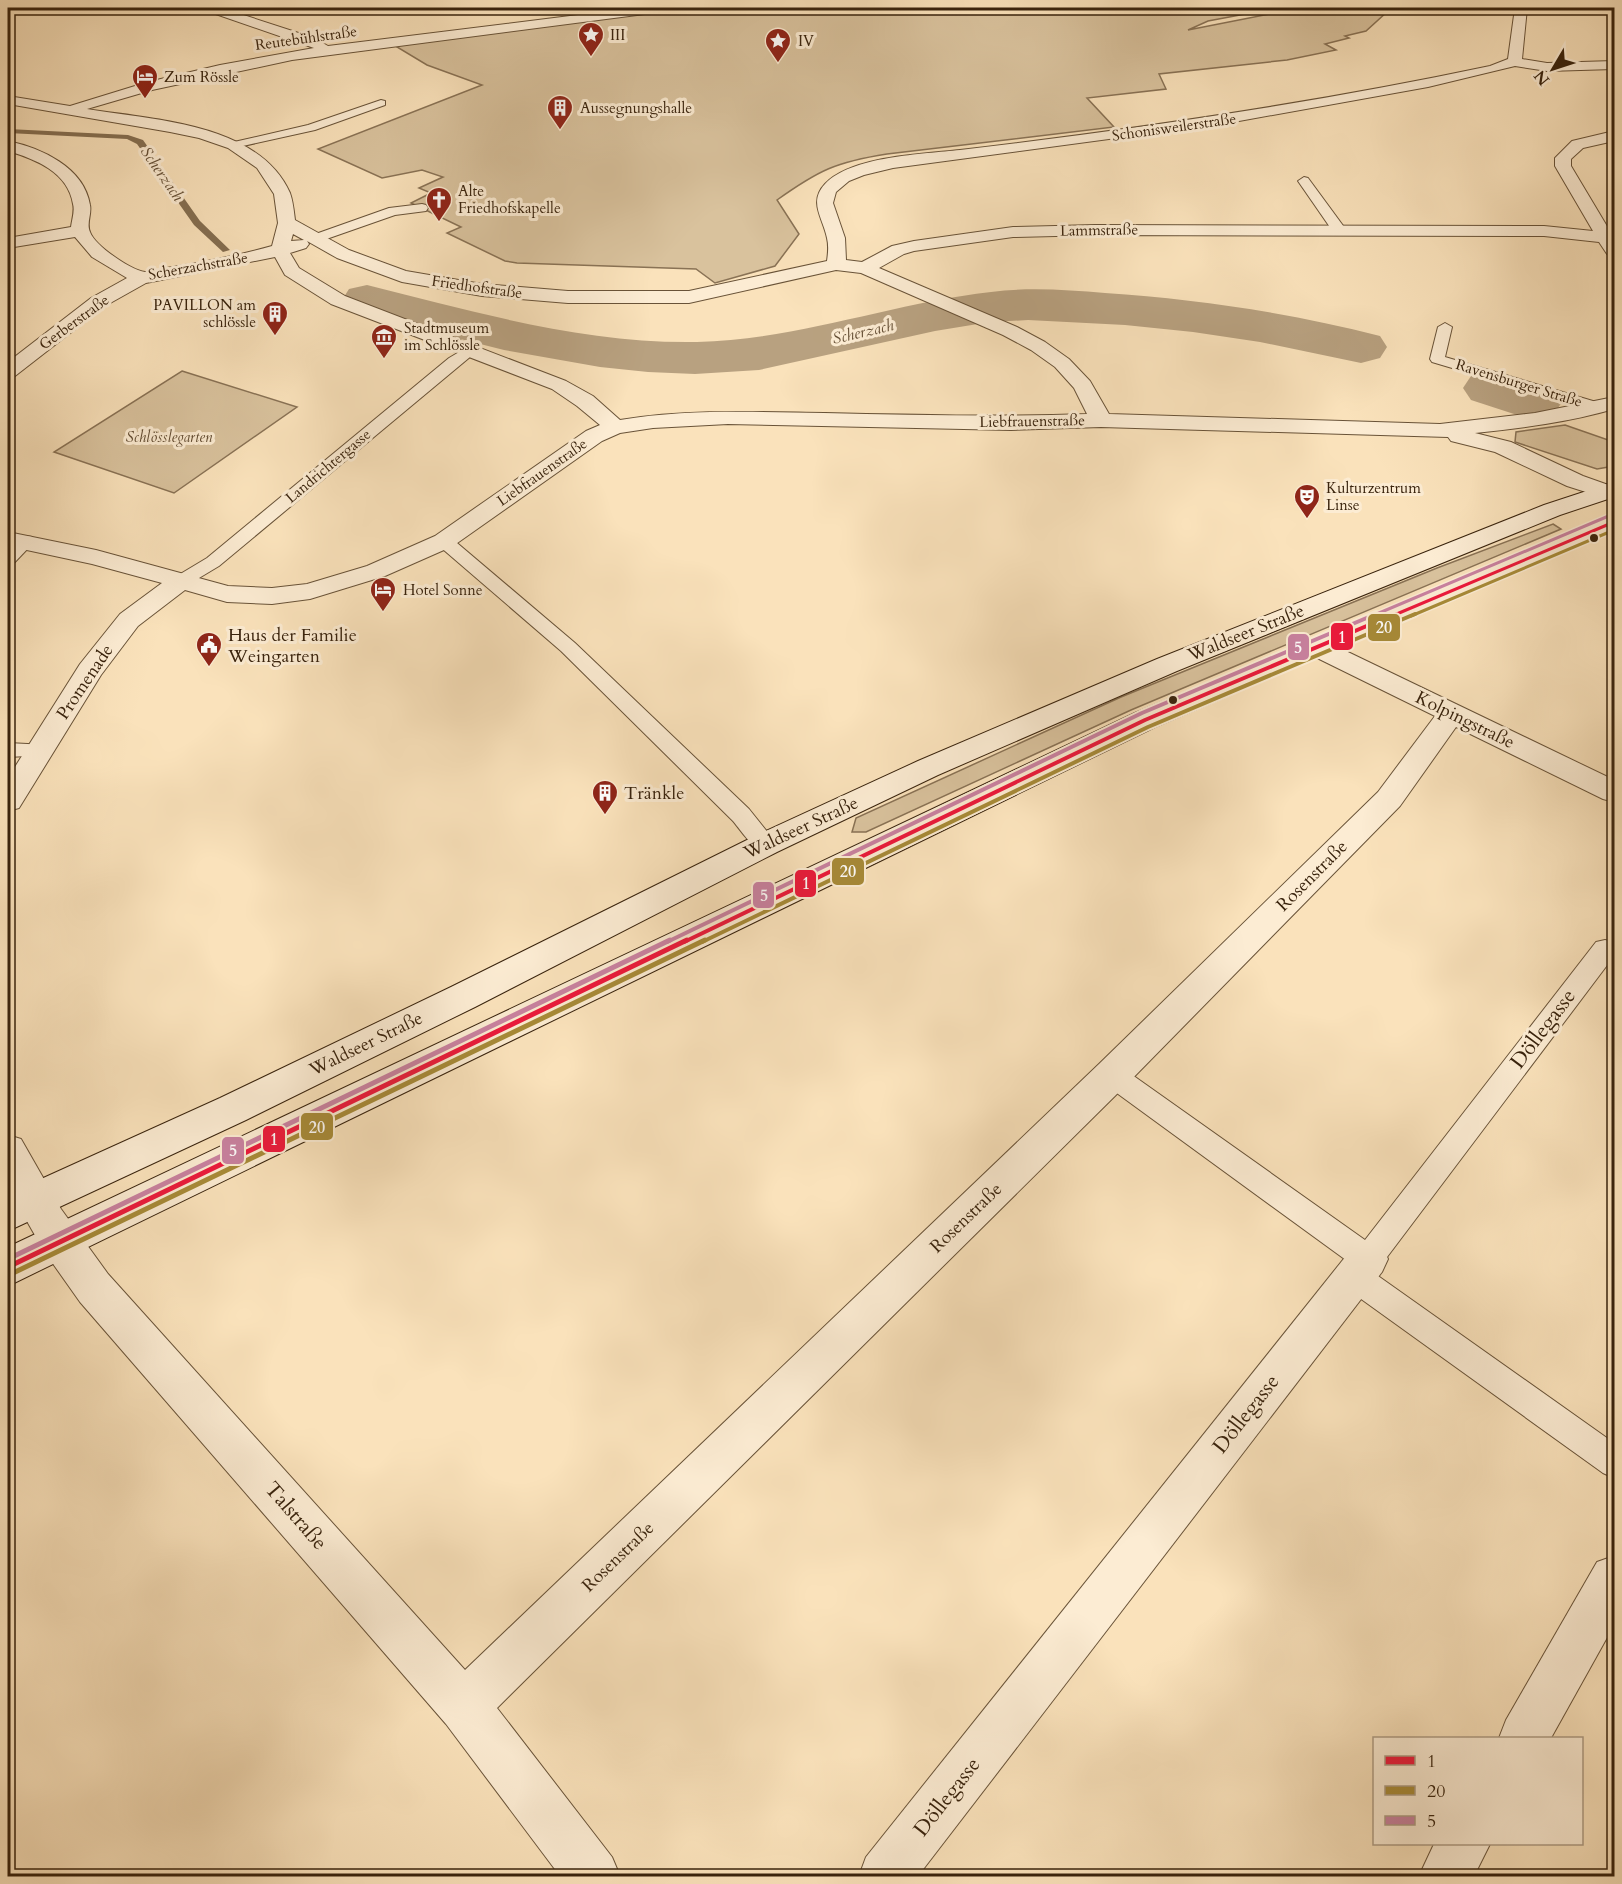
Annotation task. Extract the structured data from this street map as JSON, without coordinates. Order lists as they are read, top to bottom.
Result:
{
  "streets": {
    "street": [
      "Reutebühlstraße",
      "Schonisweilerstraße",
      "Lammstraße",
      "Scherzachstraße",
      "Friedhofstraße",
      "Gerberstraße",
      "Ravensburger Straße",
      "Liebfrauenstraße",
      "Waldseer Straße",
      "Promenade",
      "Kolpingstraße",
      "Rosenstraße",
      "Döllegasse",
      "Talstraße"
    ],
    "lane": ["Landrichtergasse"]
  },
  "crossings": [
    ["Schonisweilerstraße", "Friedhofstraße"],
    ["Lammstraße", "Friedhofstraße"],
    ["Scherzachstraße", "Friedhofstraße"],
    ["Scherzachstraße", "Gerberstraße"],
    ["Friedhofstraße", "Liebfrauenstraße"],
    ["Ravensburger Straße", "Liebfrauenstraße"],
    ["Liebfrauenstraße", "Landrichtergasse"],
    ["Liebfrauenstraße", "Waldseer Straße"],
    ["Liebfrauenstraße", "Promenade"],
    ["Landrichtergasse", "Promenade"],
    ["Waldseer Straße", "Talstraße"],
    ["Kolpingstraße", "Rosenstraße"],
    ["Rosenstraße", "Talstraße"]
  ],
  "water": ["Scherzach"],
  "parks": ["Schlösslegarten"],
  "places": {
    "place": ["III", "IV"],
    "hotel": ["Zum Rössle", "Hotel Sonne"],
    "building": ["Aussegnungshalle", "PAVILLON am schlössle", "Tränkle"],
    "church": ["Alte Friedhofskapelle"],
    "museum": ["Stadtmuseum im Schlössle"],
    "theatre": ["Kulturzentrum Linse"],
    "public building": ["Haus der Familie Weingarten"]
  },
  "lines": ["transit line 5", "transit line 1", "transit line 20"],
  "legend": ["1", "20", "5"],
  "north": "bottom left"
}
